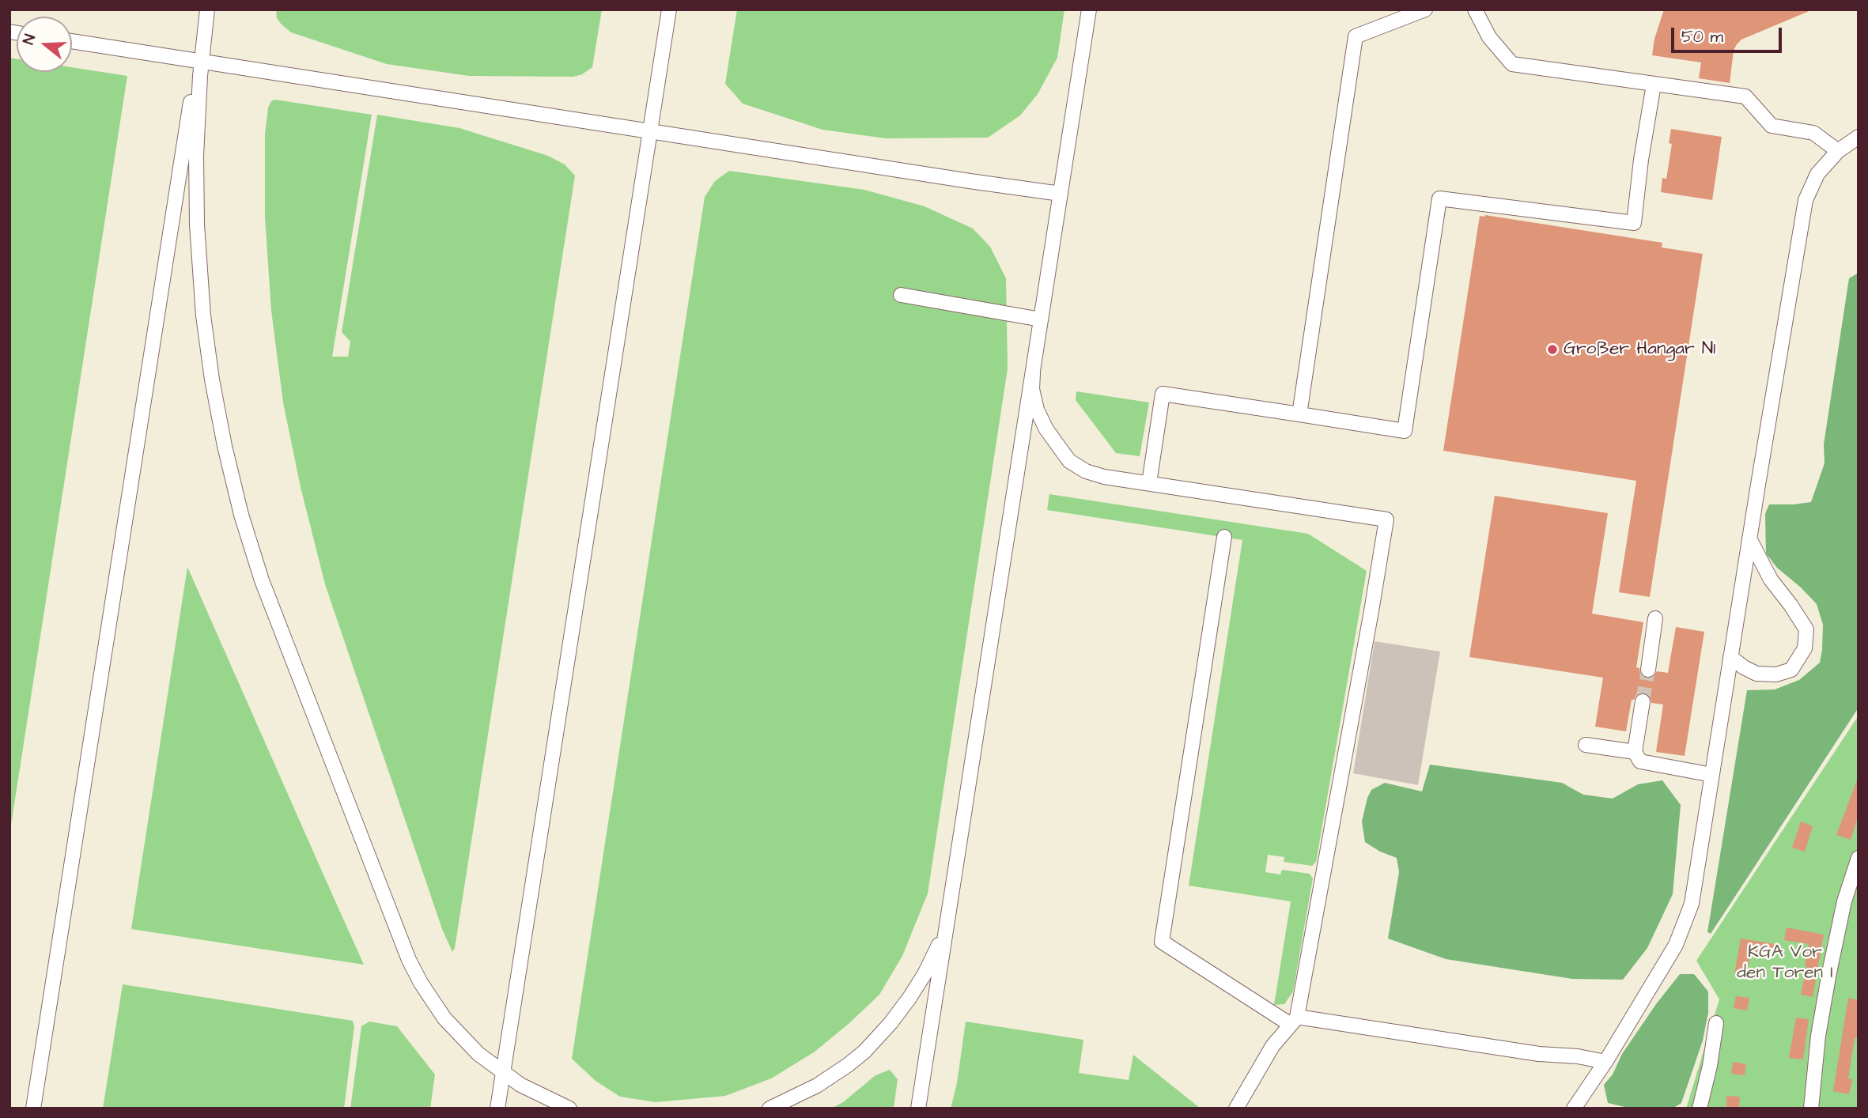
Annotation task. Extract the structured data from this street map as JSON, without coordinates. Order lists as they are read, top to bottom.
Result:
{
  "parks": ["KGA Vor den Toren I"],
  "places": ["Großer Hangar N1"],
  "scale_bar": "50 m",
  "north": "left"
}
